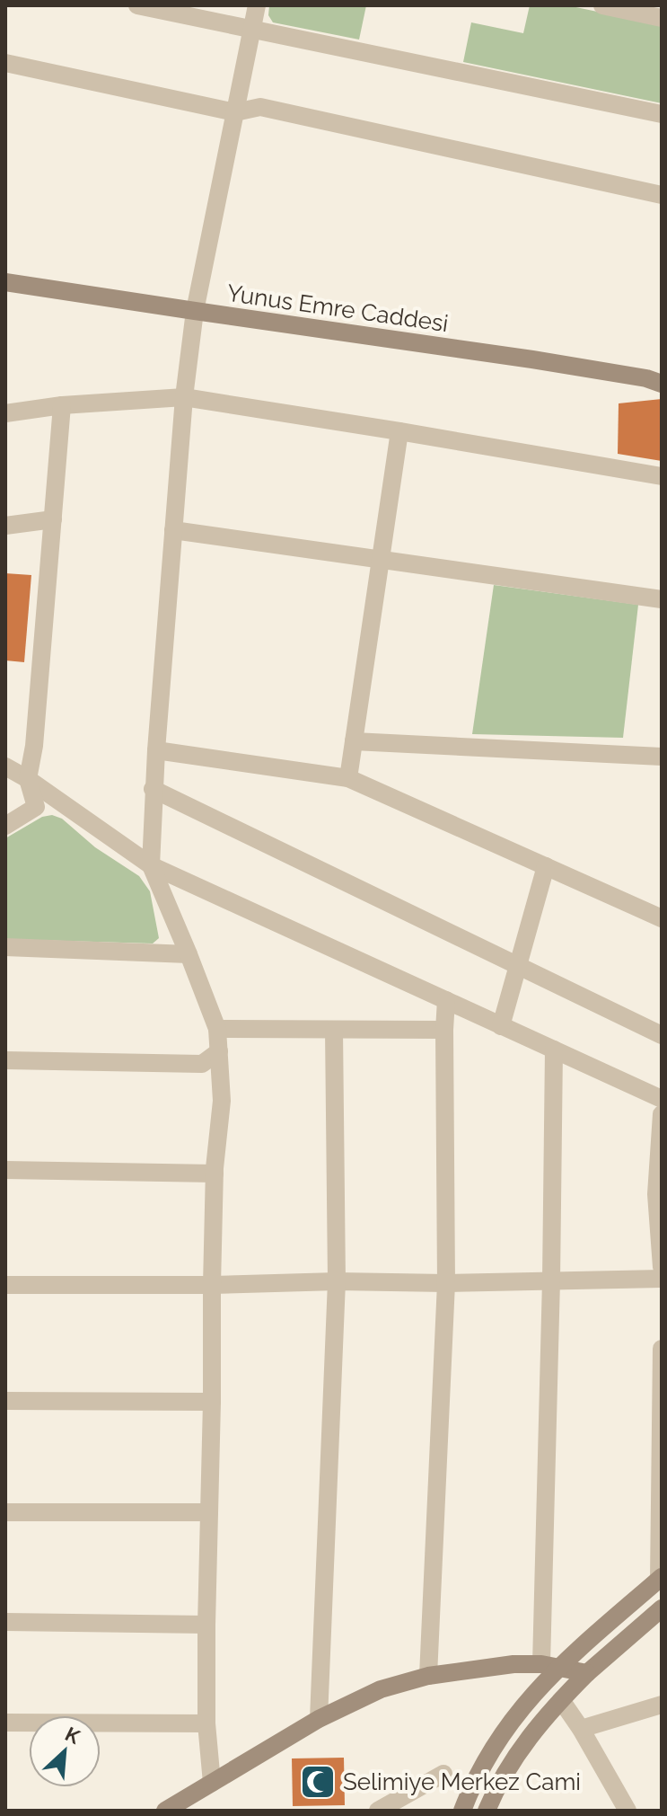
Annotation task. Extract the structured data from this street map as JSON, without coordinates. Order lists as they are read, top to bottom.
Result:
{
  "streets": {
    "street": ["Yunus Emre Caddesi"]
  },
  "places": {
    "mosque": ["Selimiye Merkez Cami"]
  },
  "north": "top right"
}
